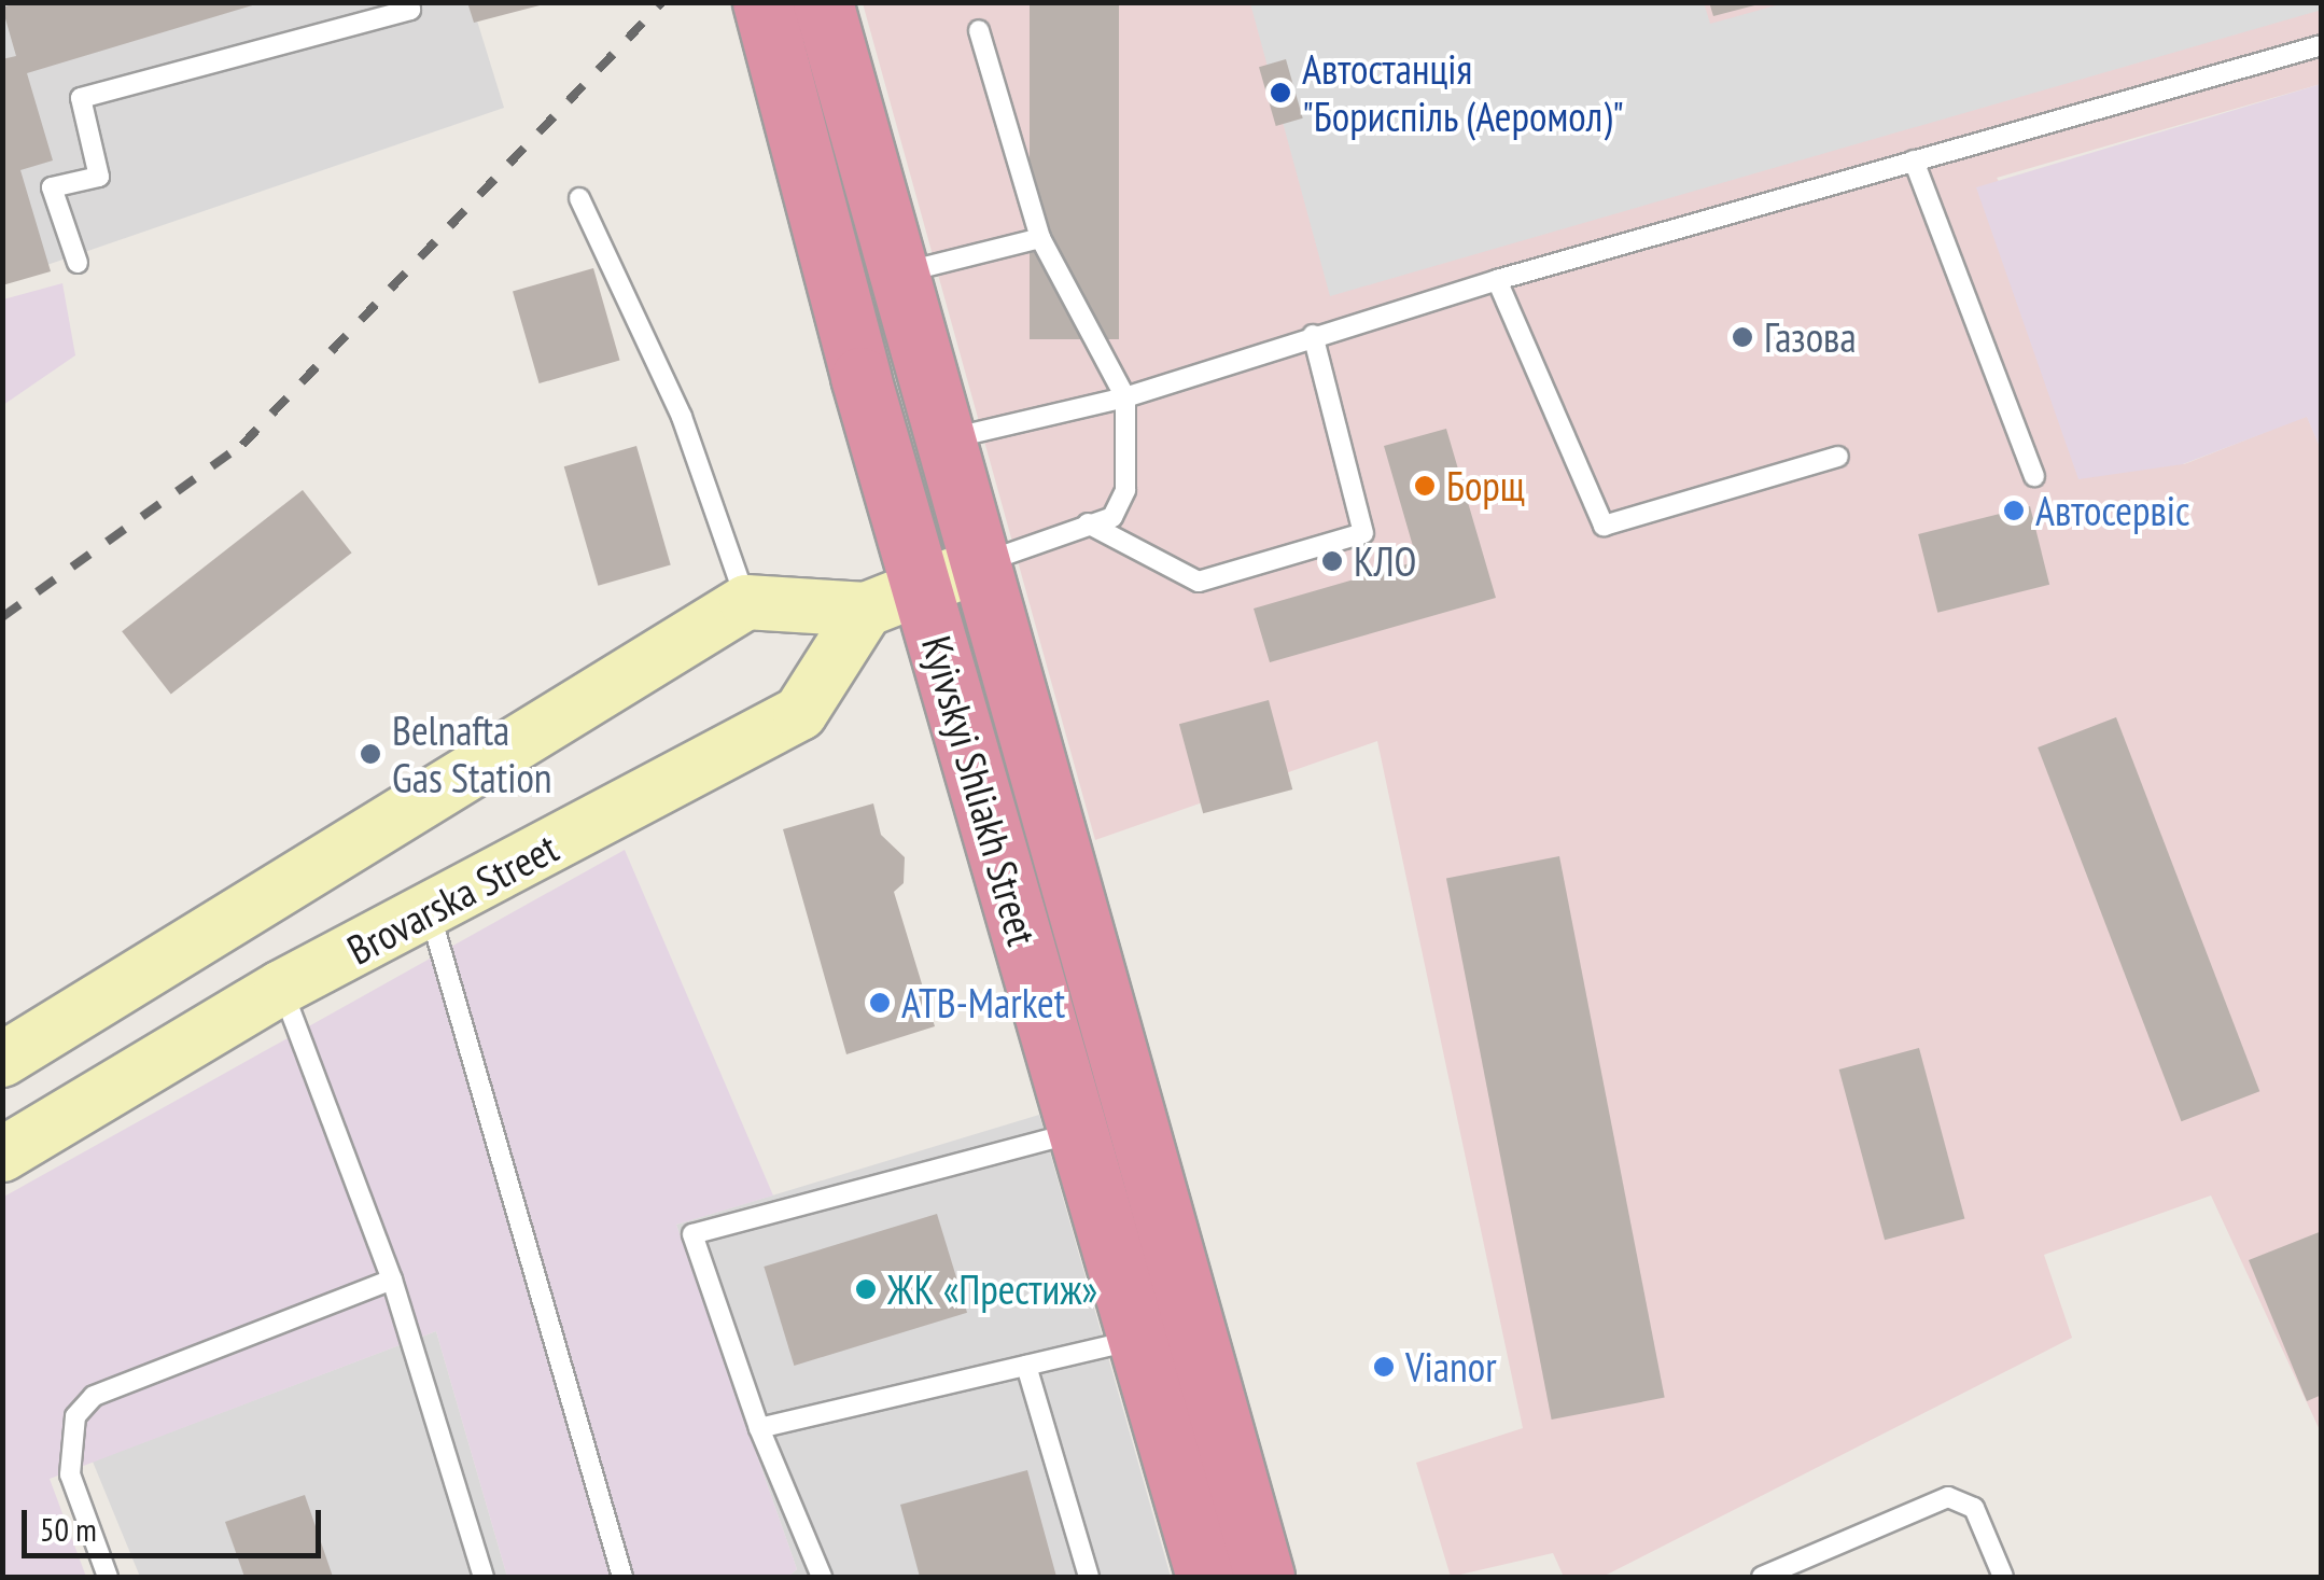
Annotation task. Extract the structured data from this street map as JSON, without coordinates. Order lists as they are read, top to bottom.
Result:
{
  "streets": {
    "highway": ["Kyivskyi Shliakh Street"],
    "street": ["Brovarska Street"]
  },
  "places": [
    "Автостанція \"Бориспіль (Аеромол)\"",
    "Газова",
    "Борщ",
    "Автосервіс",
    "КЛО",
    "Belnafta Gas Station",
    "ATB-Market",
    "ЖК «Престиж»",
    "Vianor"
  ],
  "scale_bar": "50 m"
}
